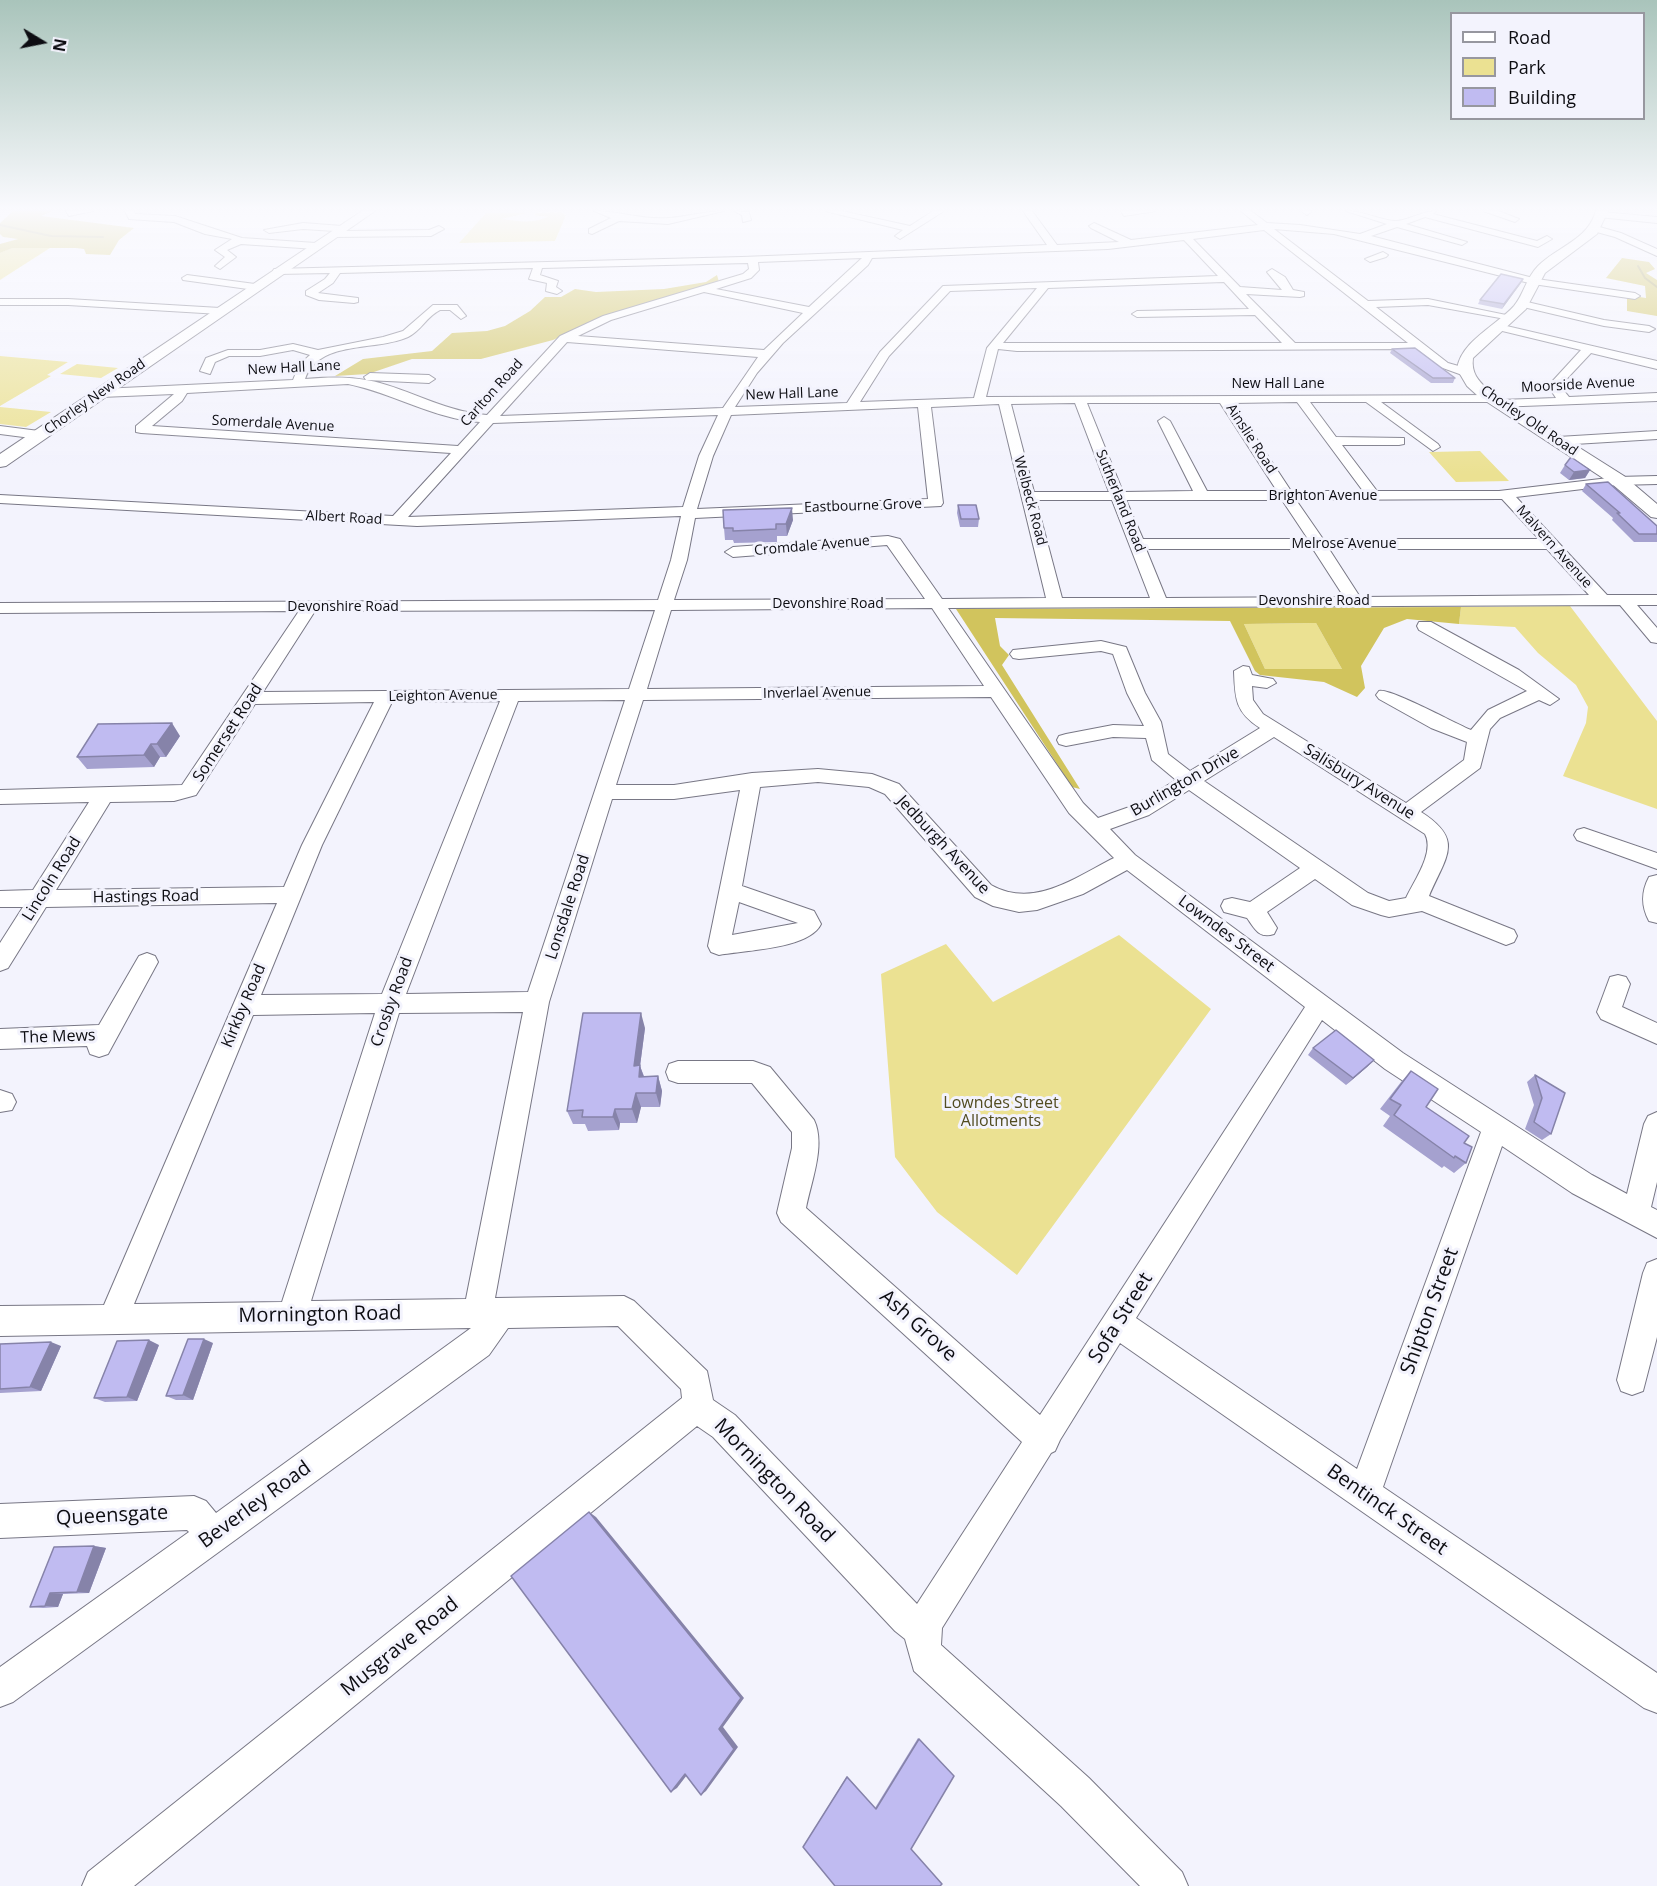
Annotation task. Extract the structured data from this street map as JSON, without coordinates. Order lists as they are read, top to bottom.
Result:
{
  "streets": {
    "main road": ["Chorley New Road", "Chorley Old Road"],
    "street": [
      "New Hall Lane",
      "Moorside Avenue",
      "Carlton Road",
      "Somerdale Avenue",
      "Ainslie Road",
      "Brighton Avenue",
      "Welbeck Road",
      "Sutherland Road",
      "Eastbourne Grove",
      "Albert Road",
      "Melrose Avenue",
      "Cromdale Avenue",
      "Malvern Avenue",
      "Devonshire Road",
      "Inverlael Avenue",
      "Leighton Avenue",
      "Somerset Road",
      "Burlington Drive",
      "Salisbury Avenue",
      "Jedburgh Avenue",
      "Lincoln Road",
      "Hastings Road",
      "Lonsdale Road",
      "Lowndes Street",
      "Crosby Road",
      "Kirkby Road",
      "The Mews",
      "Shipton Street",
      "Mornington Road",
      "Sofa Street",
      "Ash Grove",
      "Beverley Road",
      "Bentinck Street",
      "Queensgate",
      "Musgrave Road"
    ]
  },
  "crossings": [
    ["New Hall Lane", "Moorside Avenue"],
    ["New Hall Lane", "Carlton Road"],
    ["New Hall Lane", "Chorley New Road"],
    ["New Hall Lane", "Chorley Old Road"],
    ["New Hall Lane", "Somerdale Avenue"],
    ["New Hall Lane", "Ainslie Road"],
    ["New Hall Lane", "Welbeck Road"],
    ["New Hall Lane", "Sutherland Road"],
    ["New Hall Lane", "Eastbourne Grove"],
    ["New Hall Lane", "Lonsdale Road"],
    ["Moorside Avenue", "Chorley Old Road"],
    ["Carlton Road", "Somerdale Avenue"],
    ["Carlton Road", "Albert Road"],
    ["Chorley Old Road", "Brighton Avenue"],
    ["Ainslie Road", "Brighton Avenue"],
    ["Ainslie Road", "Melrose Avenue"],
    ["Ainslie Road", "Devonshire Road"],
    ["Brighton Avenue", "Welbeck Road"],
    ["Brighton Avenue", "Sutherland Road"],
    ["Brighton Avenue", "Malvern Avenue"],
    ["Welbeck Road", "Devonshire Road"],
    ["Sutherland Road", "Melrose Avenue"],
    ["Sutherland Road", "Devonshire Road"],
    ["Eastbourne Grove", "Albert Road"],
    ["Eastbourne Grove", "Lonsdale Road"],
    ["Albert Road", "Lonsdale Road"],
    ["Melrose Avenue", "Malvern Avenue"],
    ["Cromdale Avenue", "Lowndes Street"],
    ["Malvern Avenue", "Devonshire Road"],
    ["Devonshire Road", "Somerset Road"],
    ["Devonshire Road", "Lonsdale Road"],
    ["Devonshire Road", "Lowndes Street"],
    ["Inverlael Avenue", "Leighton Avenue"],
    ["Inverlael Avenue", "Lonsdale Road"],
    ["Inverlael Avenue", "Lowndes Street"],
    ["Leighton Avenue", "Somerset Road"],
    ["Leighton Avenue", "Lonsdale Road"],
    ["Leighton Avenue", "Crosby Road"],
    ["Leighton Avenue", "Kirkby Road"],
    ["Somerset Road", "Lincoln Road"],
    ["Burlington Drive", "Salisbury Avenue"],
    ["Burlington Drive", "Lowndes Street"],
    ["Jedburgh Avenue", "Lonsdale Road"],
    ["Jedburgh Avenue", "Lowndes Street"],
    ["Lincoln Road", "Hastings Road"],
    ["Hastings Road", "Kirkby Road"],
    ["Lonsdale Road", "Mornington Road"],
    ["Lonsdale Road", "Beverley Road"],
    ["Lowndes Street", "Shipton Street"],
    ["Lowndes Street", "Sofa Street"],
    ["Crosby Road", "Mornington Road"],
    ["Kirkby Road", "Mornington Road"],
    ["Shipton Street", "Bentinck Street"],
    ["Mornington Road", "Sofa Street"],
    ["Mornington Road", "Beverley Road"],
    ["Mornington Road", "Musgrave Road"],
    ["Sofa Street", "Ash Grove"],
    ["Sofa Street", "Bentinck Street"],
    ["Beverley Road", "Queensgate"]
  ],
  "parks": ["Lowndes Street Allotments"],
  "legend": ["Road", "Park", "Building"],
  "north": "right"
}
